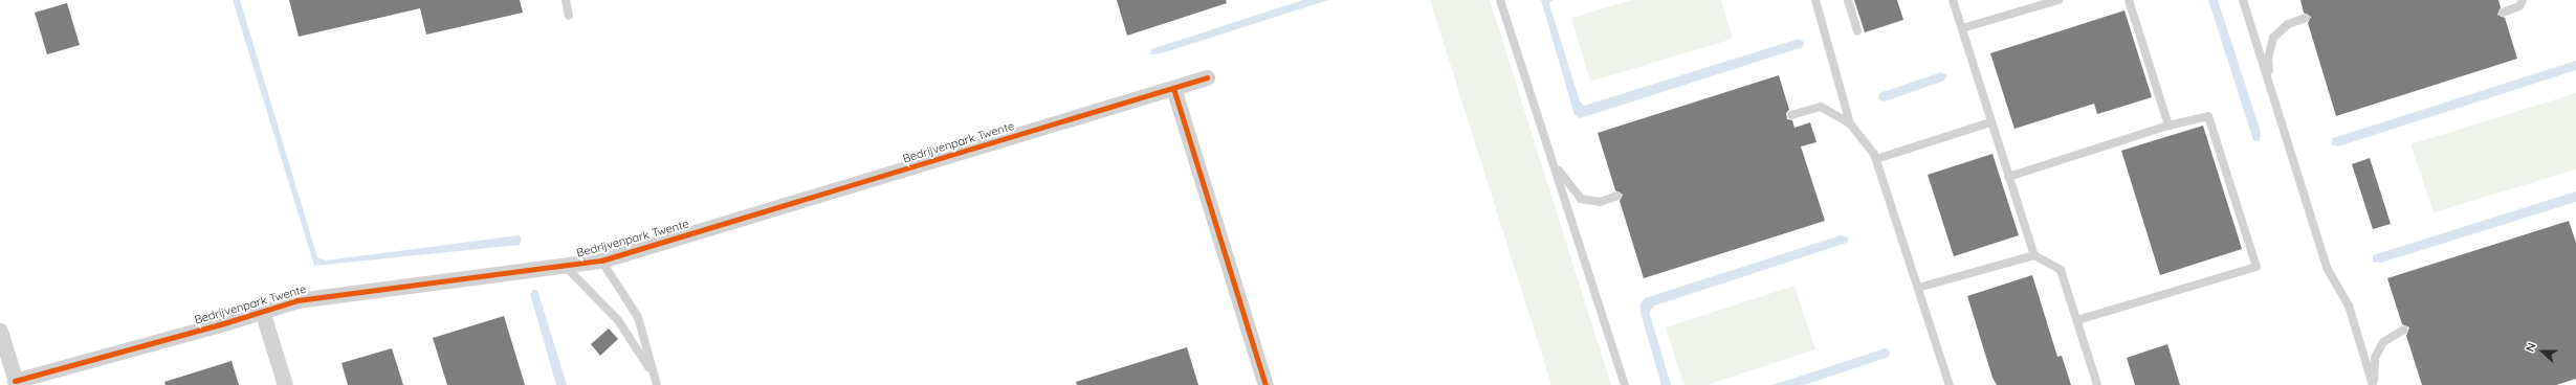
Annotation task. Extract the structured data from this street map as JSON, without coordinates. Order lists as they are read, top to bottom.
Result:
{
  "streets": {
    "street": ["Bedrijvenpark Twente"]
  },
  "north": "left"
}
